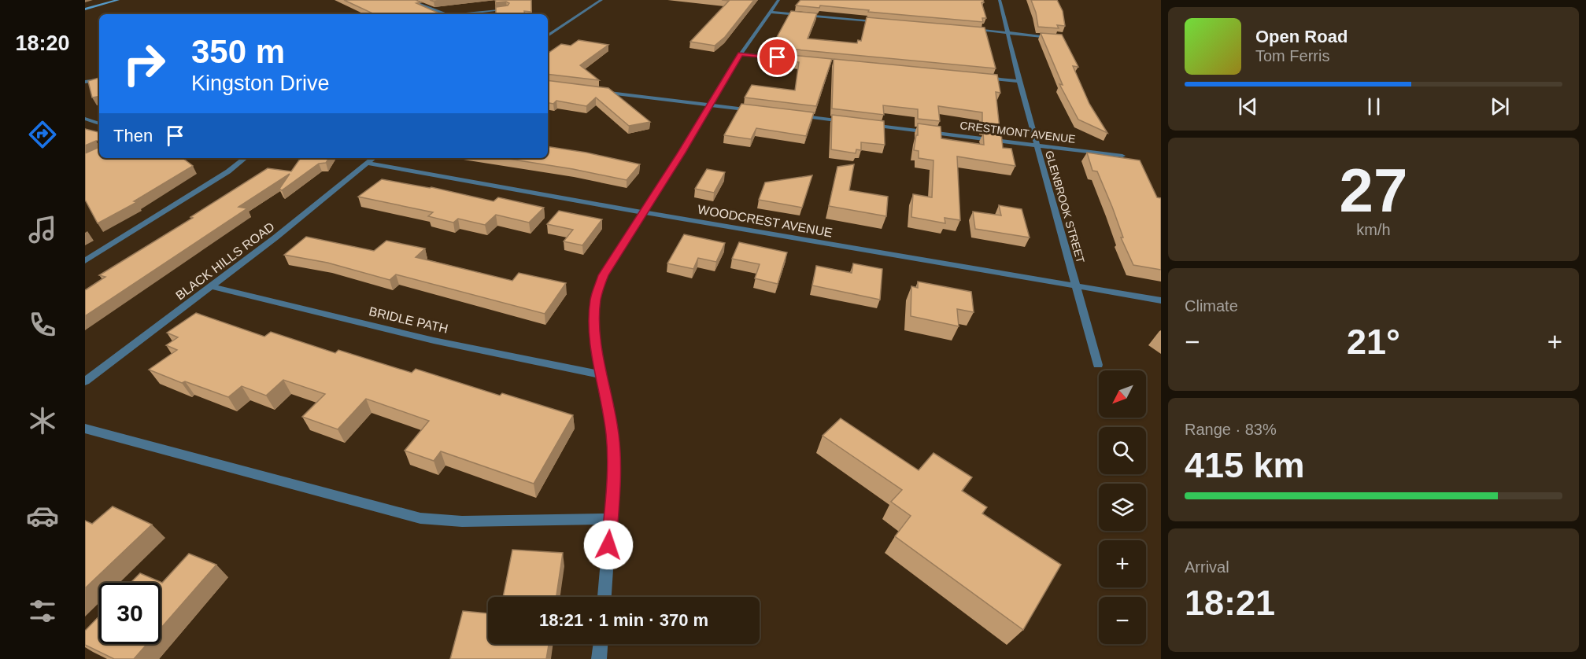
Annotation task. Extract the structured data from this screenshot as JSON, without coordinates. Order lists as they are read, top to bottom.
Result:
{
  "streets": {
    "street": [
      "CRESTMONT AVENUE",
      "GLENBROOK STREET",
      "WOODCREST AVENUE",
      "BLACK HILLS ROAD",
      "BRIDLE PATH"
    ]
  },
  "crossings": [
    ["CRESTMONT AVENUE", "GLENBROOK STREET"],
    ["GLENBROOK STREET", "WOODCREST AVENUE"],
    ["WOODCREST AVENUE", "BLACK HILLS ROAD"],
    ["BLACK HILLS ROAD", "BRIDLE PATH"]
  ],
  "north": "bottom left",
  "page": {
    "tabs": "18:20",
    "turn": ["350 m", "Kingston Drive"],
    "song": ["Open Road", "Tom Ferris"],
    "then": "Then",
    "tile": [
      ["27", "km/h"],
      "Climate",
      ["Range · 83%", "415 km"],
      ["Arrival", "18:21"]
    ],
    "heat": ["−", "21°", "+"],
    "map_buttons": ["+", "−"],
    "limit": "30",
    "trip": "18:21 · 1 min · 370 m"
  }
}
